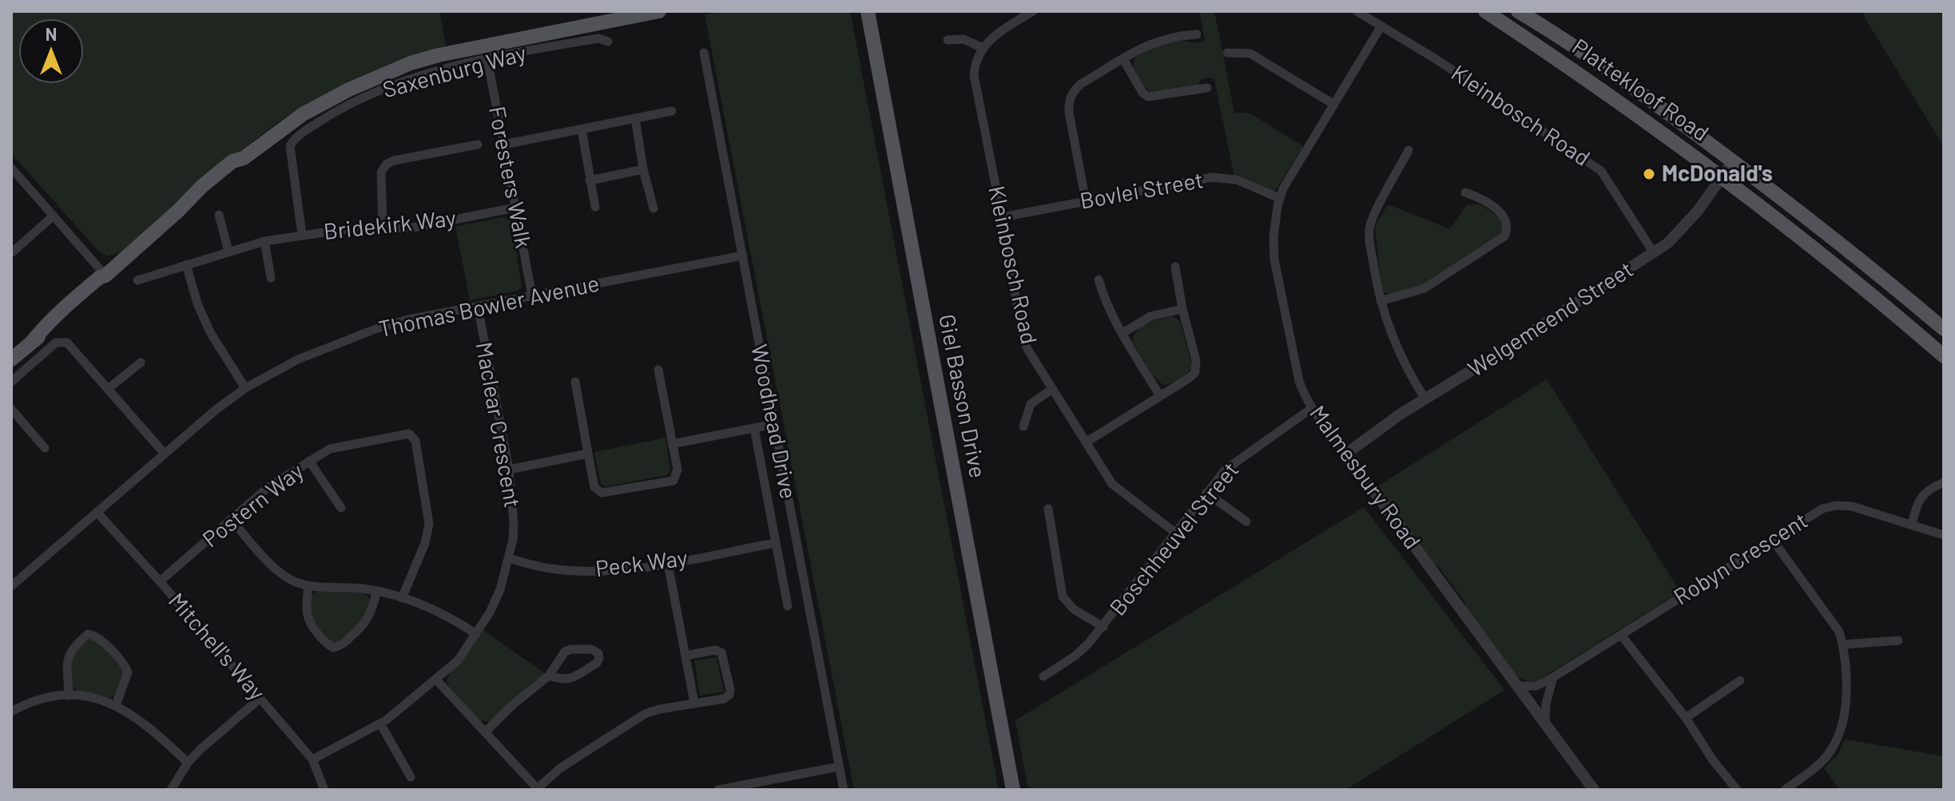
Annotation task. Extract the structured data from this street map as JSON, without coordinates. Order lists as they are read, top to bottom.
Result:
{
  "streets": {
    "main road": ["Plattekloof Road", "Giel Basson Drive"],
    "street": [
      "Saxenburg Way",
      "Kleinbosch Road",
      "Foresters Walk",
      "Bovlei Street",
      "Bridekirk Way",
      "Thomas Bowler Avenue",
      "Welgemeend Street",
      "Woodhead Drive",
      "Maclear Crescent",
      "Malmesbury Road",
      "Postern Way",
      "Boschheuvel Street",
      "Robyn Crescent",
      "Peck Way",
      "Mitchell's Way"
    ]
  },
  "crossings": [
    ["Saxenburg Way", "Foresters Walk"],
    ["Saxenburg Way", "Bridekirk Way"],
    ["Plattekloof Road", "Welgemeend Street"],
    ["Kleinbosch Road", "Bovlei Street"],
    ["Kleinbosch Road", "Welgemeend Street"],
    ["Kleinbosch Road", "Malmesbury Road"],
    ["Kleinbosch Road", "Boschheuvel Street"],
    ["Foresters Walk", "Bridekirk Way"],
    ["Foresters Walk", "Thomas Bowler Avenue"],
    ["Bovlei Street", "Malmesbury Road"],
    ["Thomas Bowler Avenue", "Woodhead Drive"],
    ["Thomas Bowler Avenue", "Maclear Crescent"],
    ["Thomas Bowler Avenue", "Mitchell's Way"],
    ["Welgemeend Street", "Malmesbury Road"],
    ["Maclear Crescent", "Peck Way"],
    ["Maclear Crescent", "Mitchell's Way"],
    ["Malmesbury Road", "Boschheuvel Street"],
    ["Malmesbury Road", "Robyn Crescent"],
    ["Postern Way", "Mitchell's Way"]
  ],
  "places": ["McDonald's"],
  "north": "top"
}
